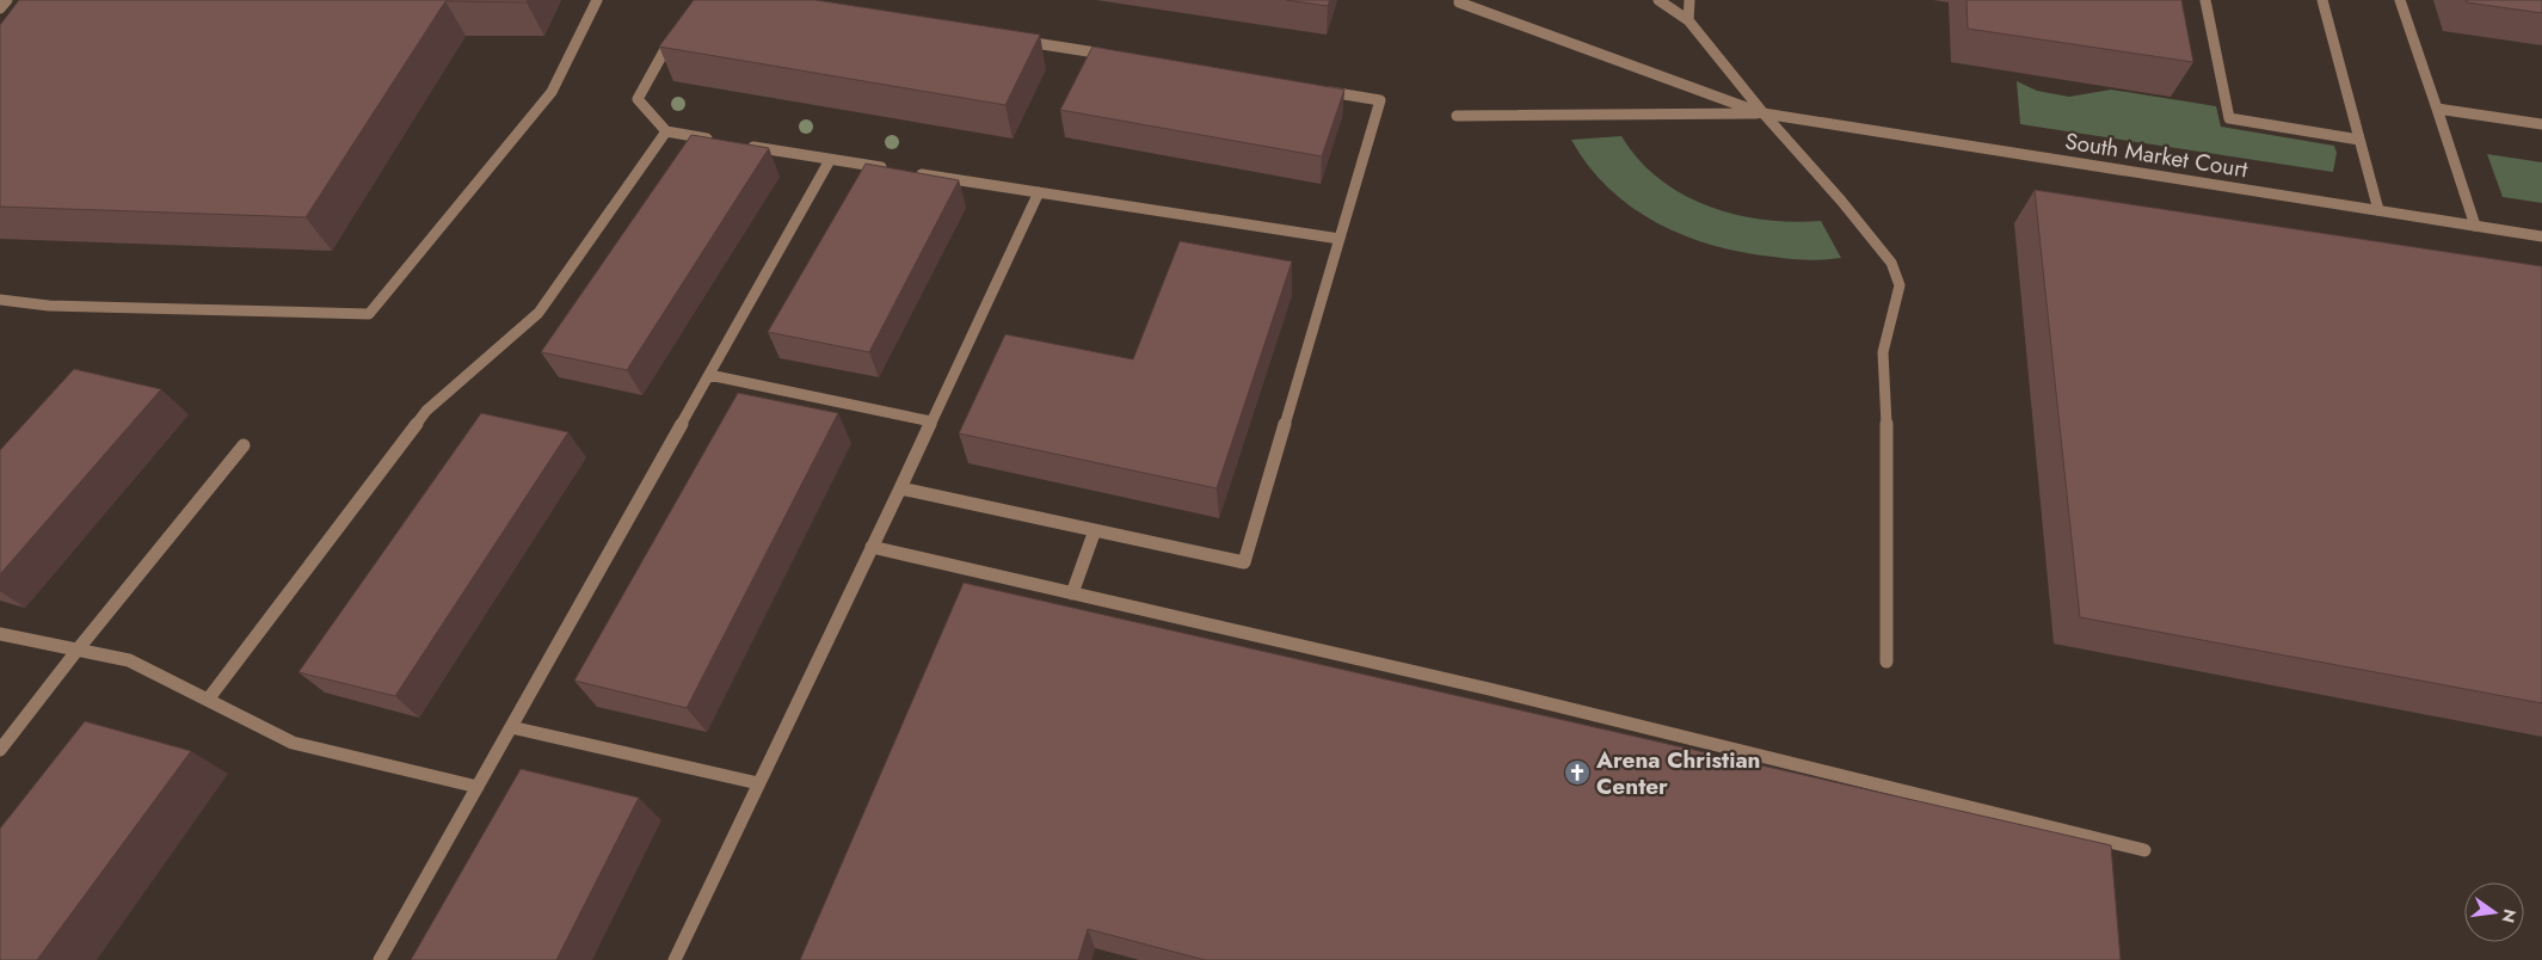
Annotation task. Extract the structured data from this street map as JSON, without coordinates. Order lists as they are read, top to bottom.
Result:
{
  "streets": {
    "street": ["South Market Court"]
  },
  "places": {
    "church": ["Arena Christian Center"]
  },
  "north": "right"
}
